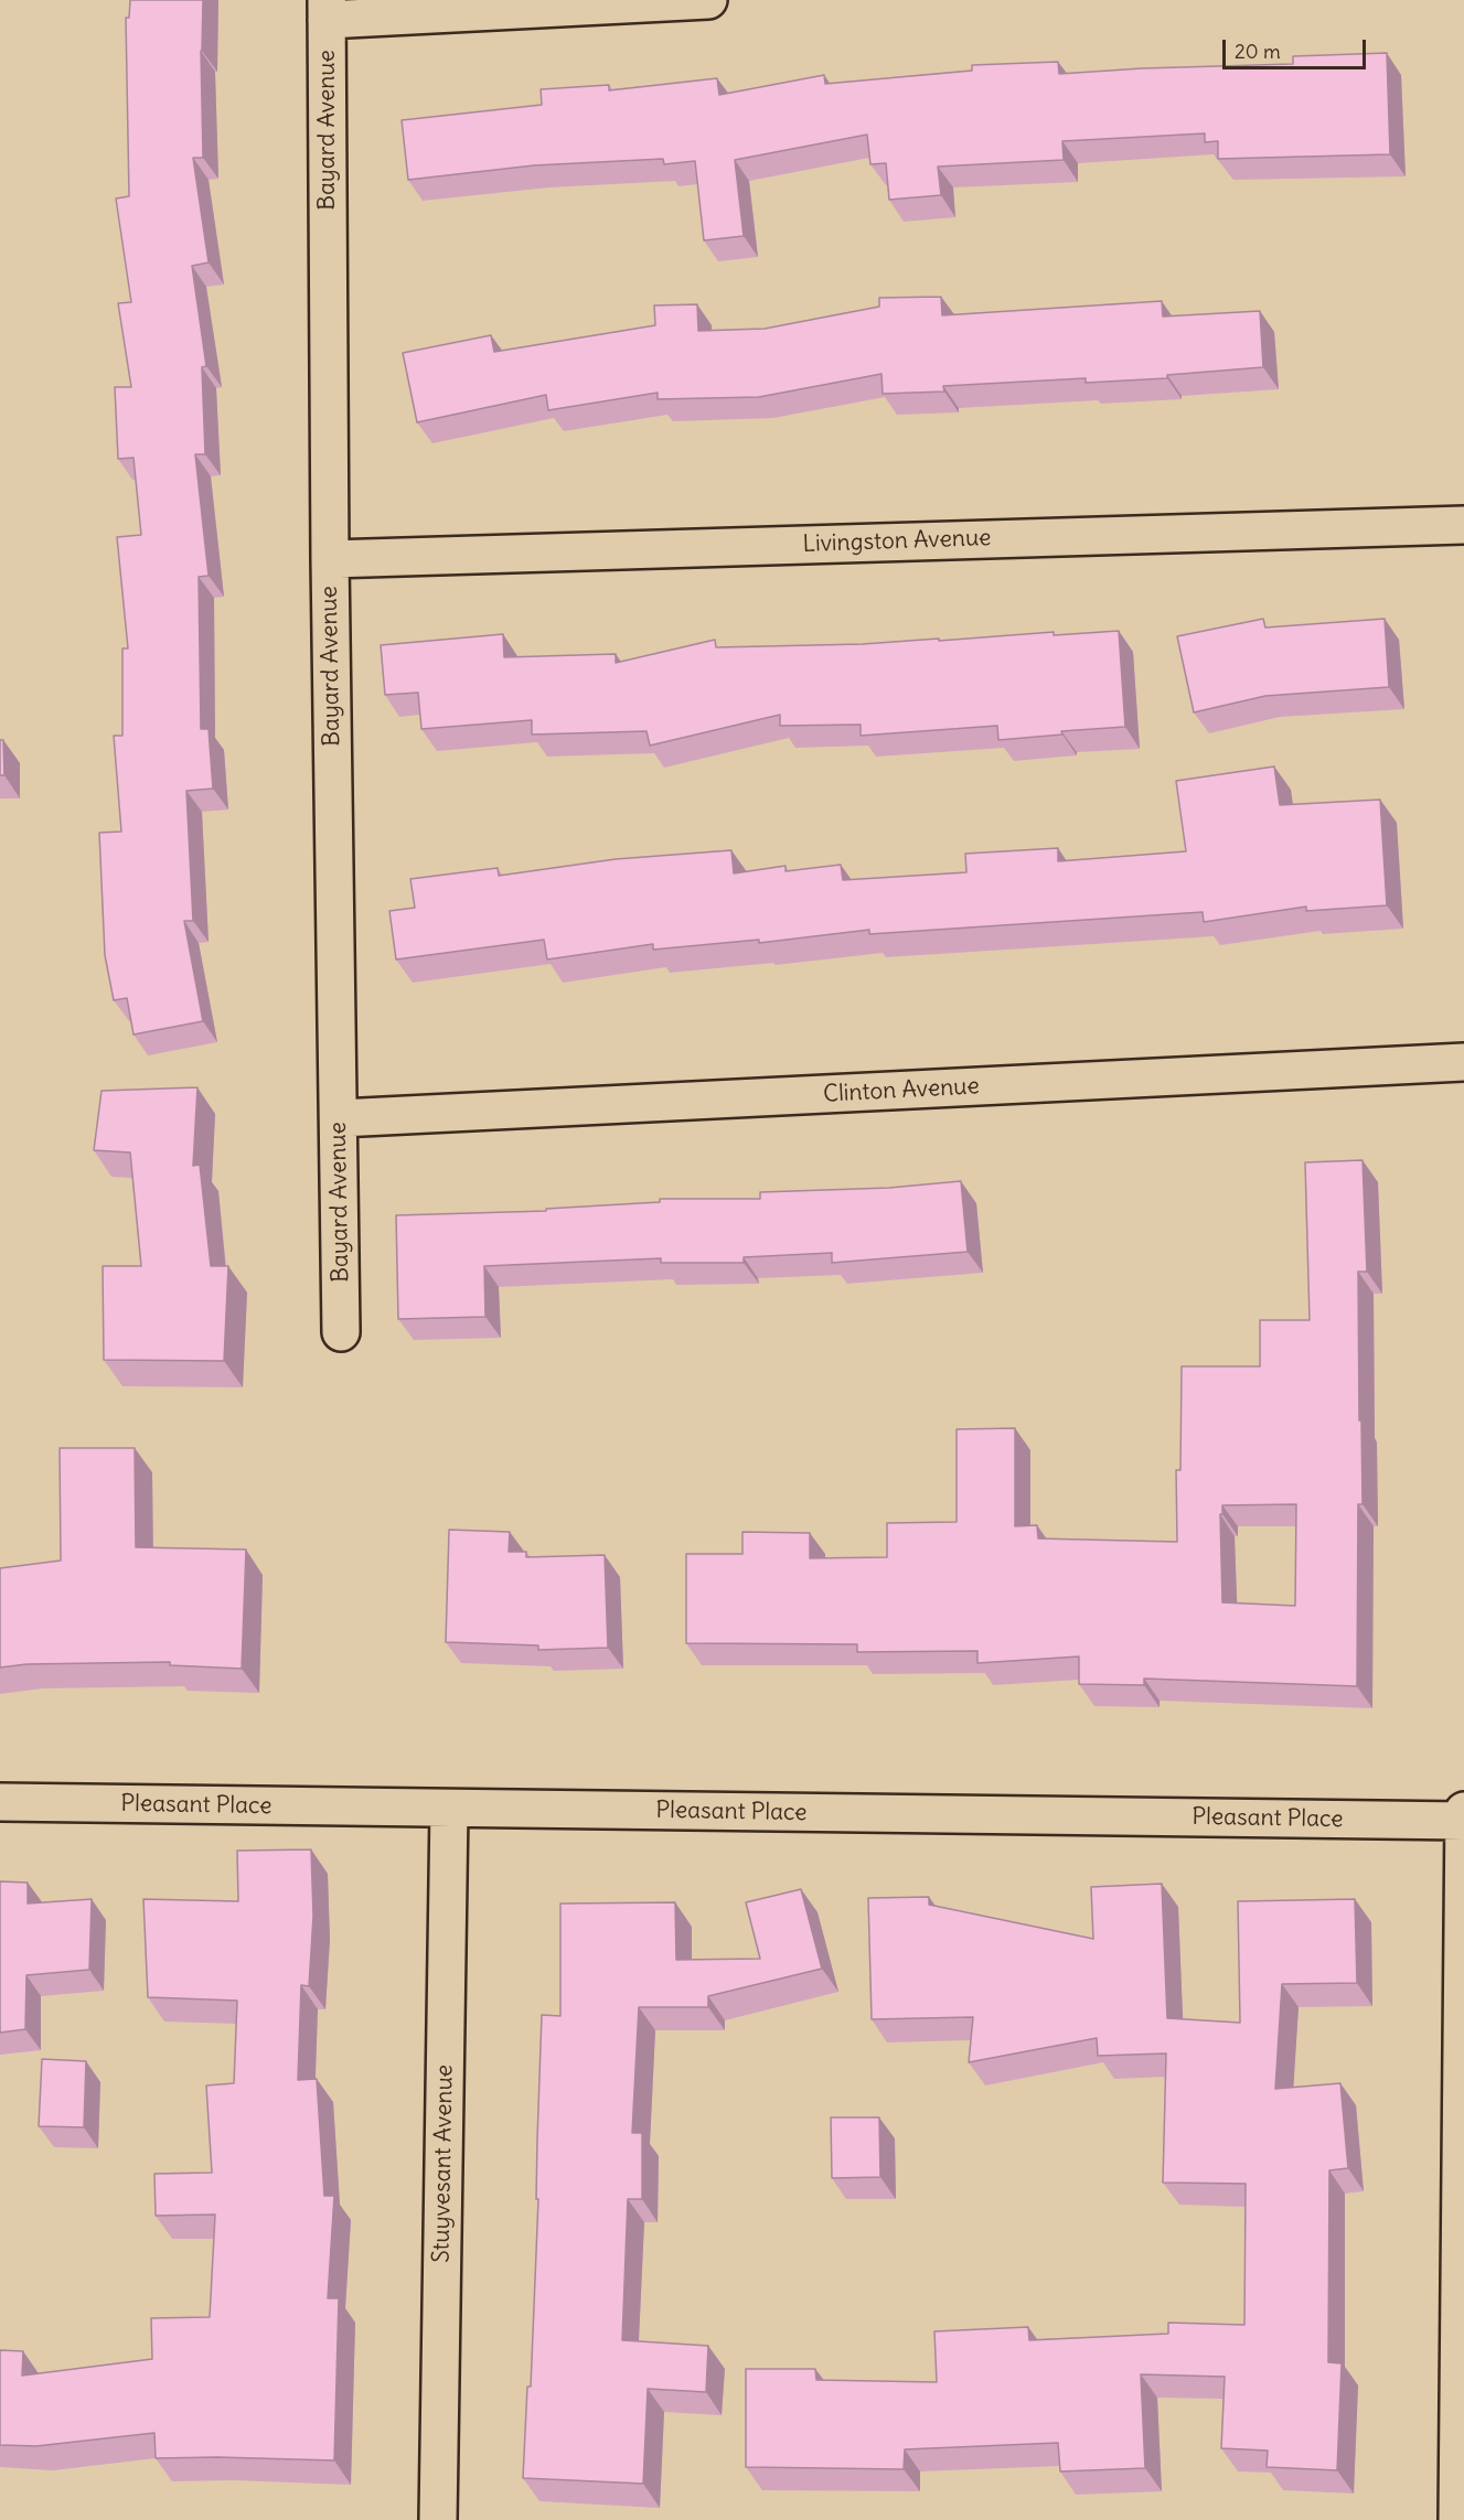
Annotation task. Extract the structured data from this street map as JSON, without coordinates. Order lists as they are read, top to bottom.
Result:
{
  "streets": {
    "street": [
      "Bayard Avenue",
      "Livingston Avenue",
      "Clinton Avenue",
      "Pleasant Place",
      "Stuyvesant Avenue"
    ]
  },
  "crossings": [
    ["Bayard Avenue", "Livingston Avenue"],
    ["Bayard Avenue", "Clinton Avenue"],
    ["Pleasant Place", "Stuyvesant Avenue"]
  ],
  "scale_bar": "20 m"
}
